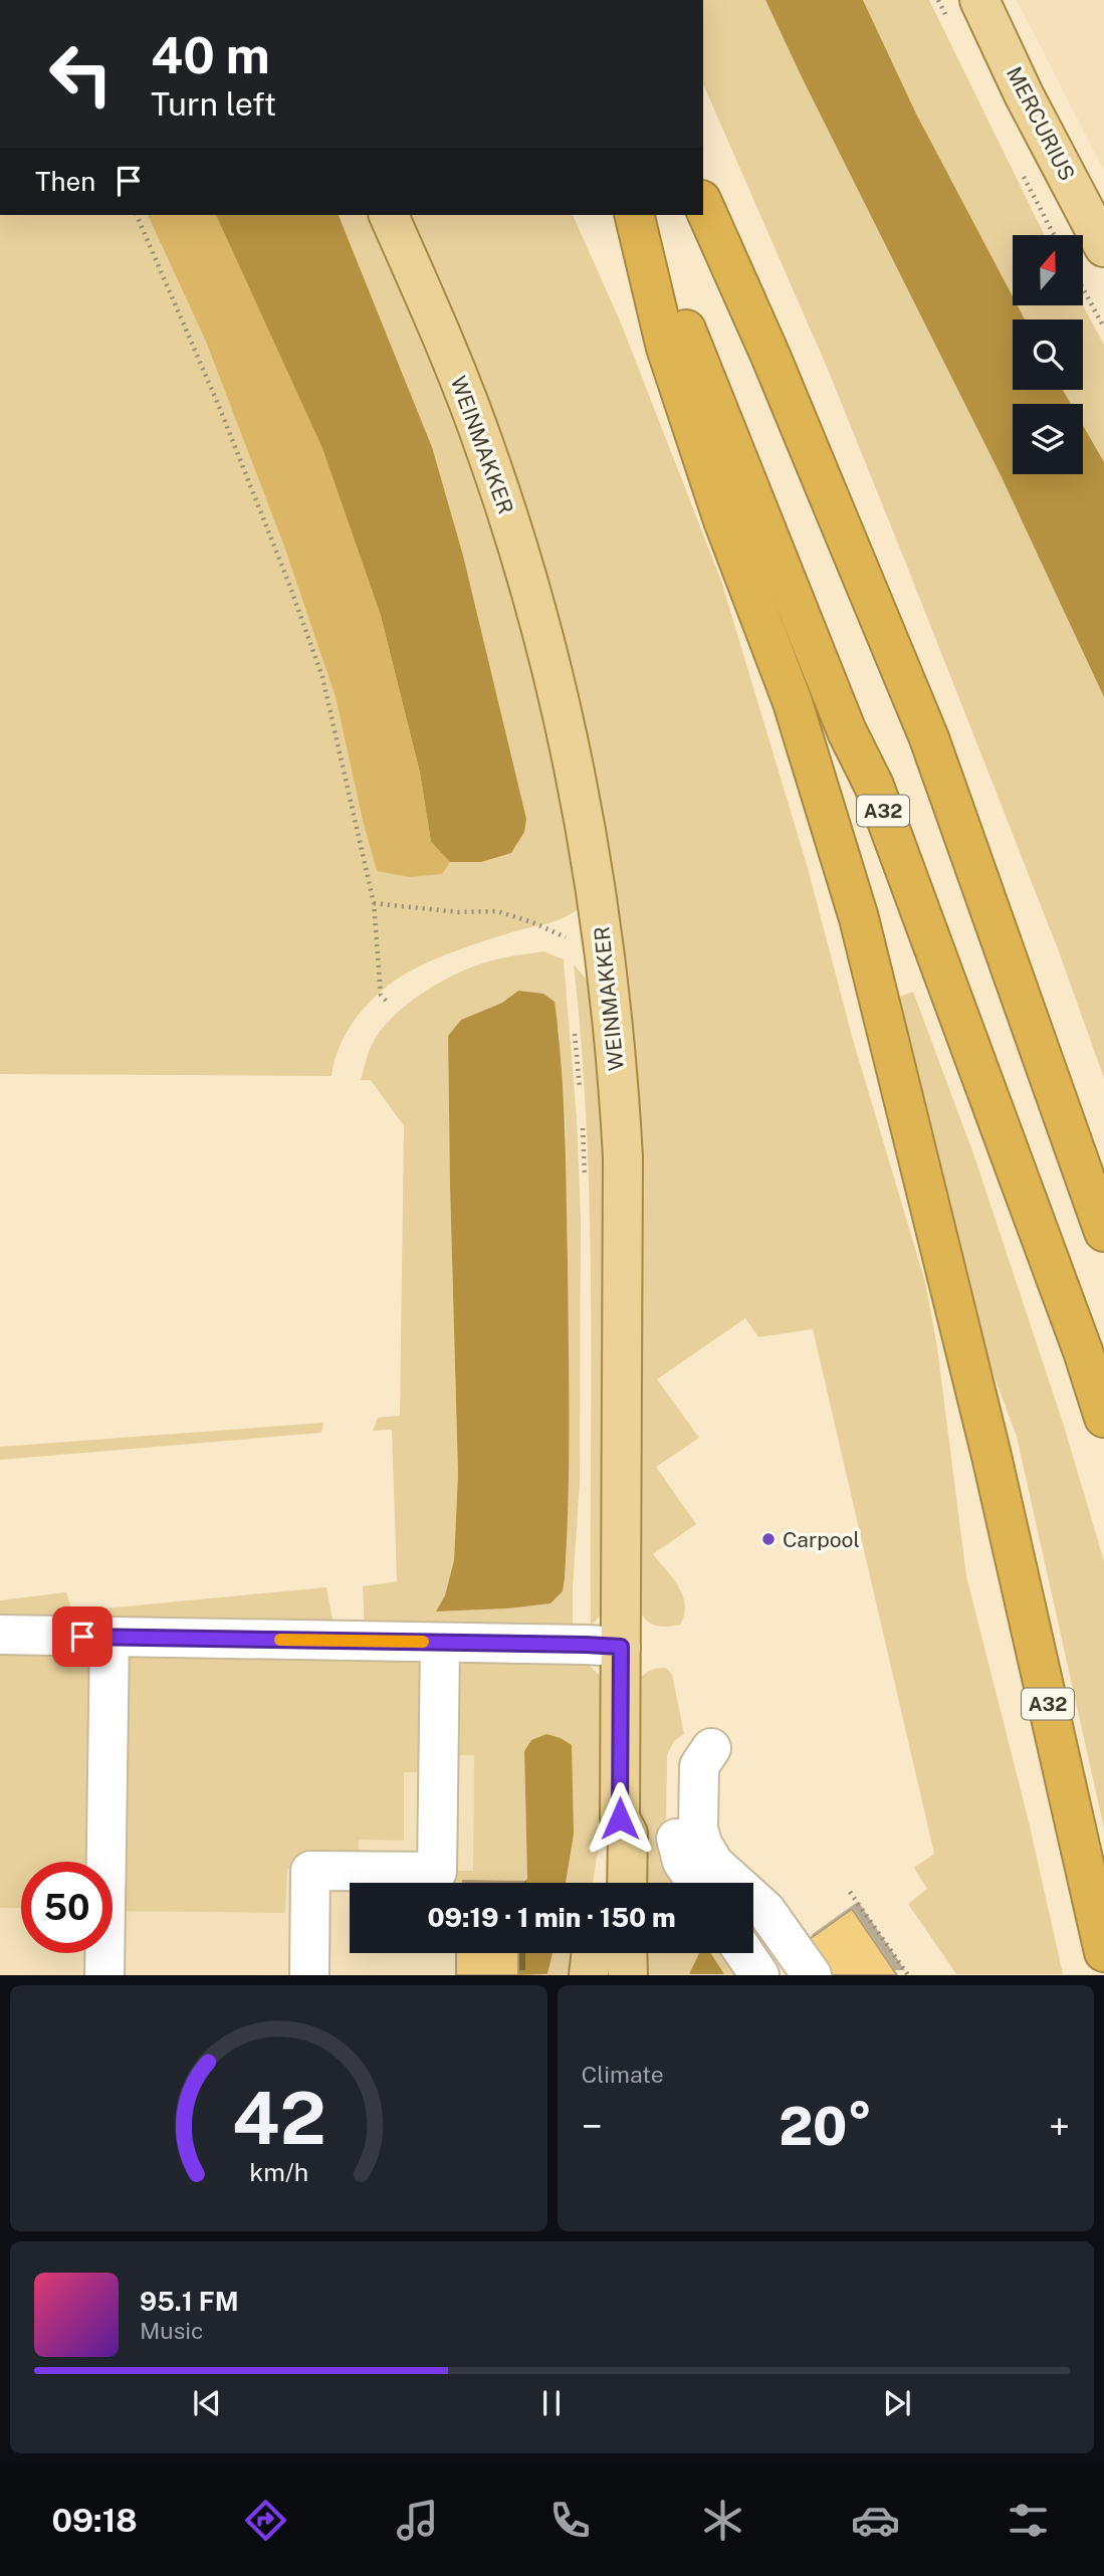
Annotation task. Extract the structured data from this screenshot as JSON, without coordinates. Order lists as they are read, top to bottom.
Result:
{
  "streets": {
    "highway": ["A32"],
    "main road": ["MERCURIUS", "WEINMAKKER"]
  },
  "places": ["Carpool"],
  "north": "top",
  "page": {
    "turn": ["40 m", "Turn left"],
    "then": "Then",
    "limit": "50",
    "trip": "09:19 · 1 min · 150 m",
    "tile": "Climate",
    "heat": ["−", "20°", "+"],
    "song": ["95.1 FM", "Music"],
    "tabs": "09:18",
    "gauge": ["42", "km/h"]
  }
}
